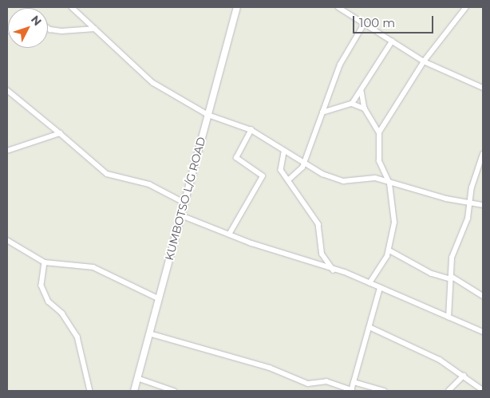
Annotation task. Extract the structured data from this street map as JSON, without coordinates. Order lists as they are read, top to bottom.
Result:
{
  "streets": {
    "main road": ["KUMBOTSO L/G ROAD"]
  },
  "scale_bar": "100 m",
  "north": "top right"
}
